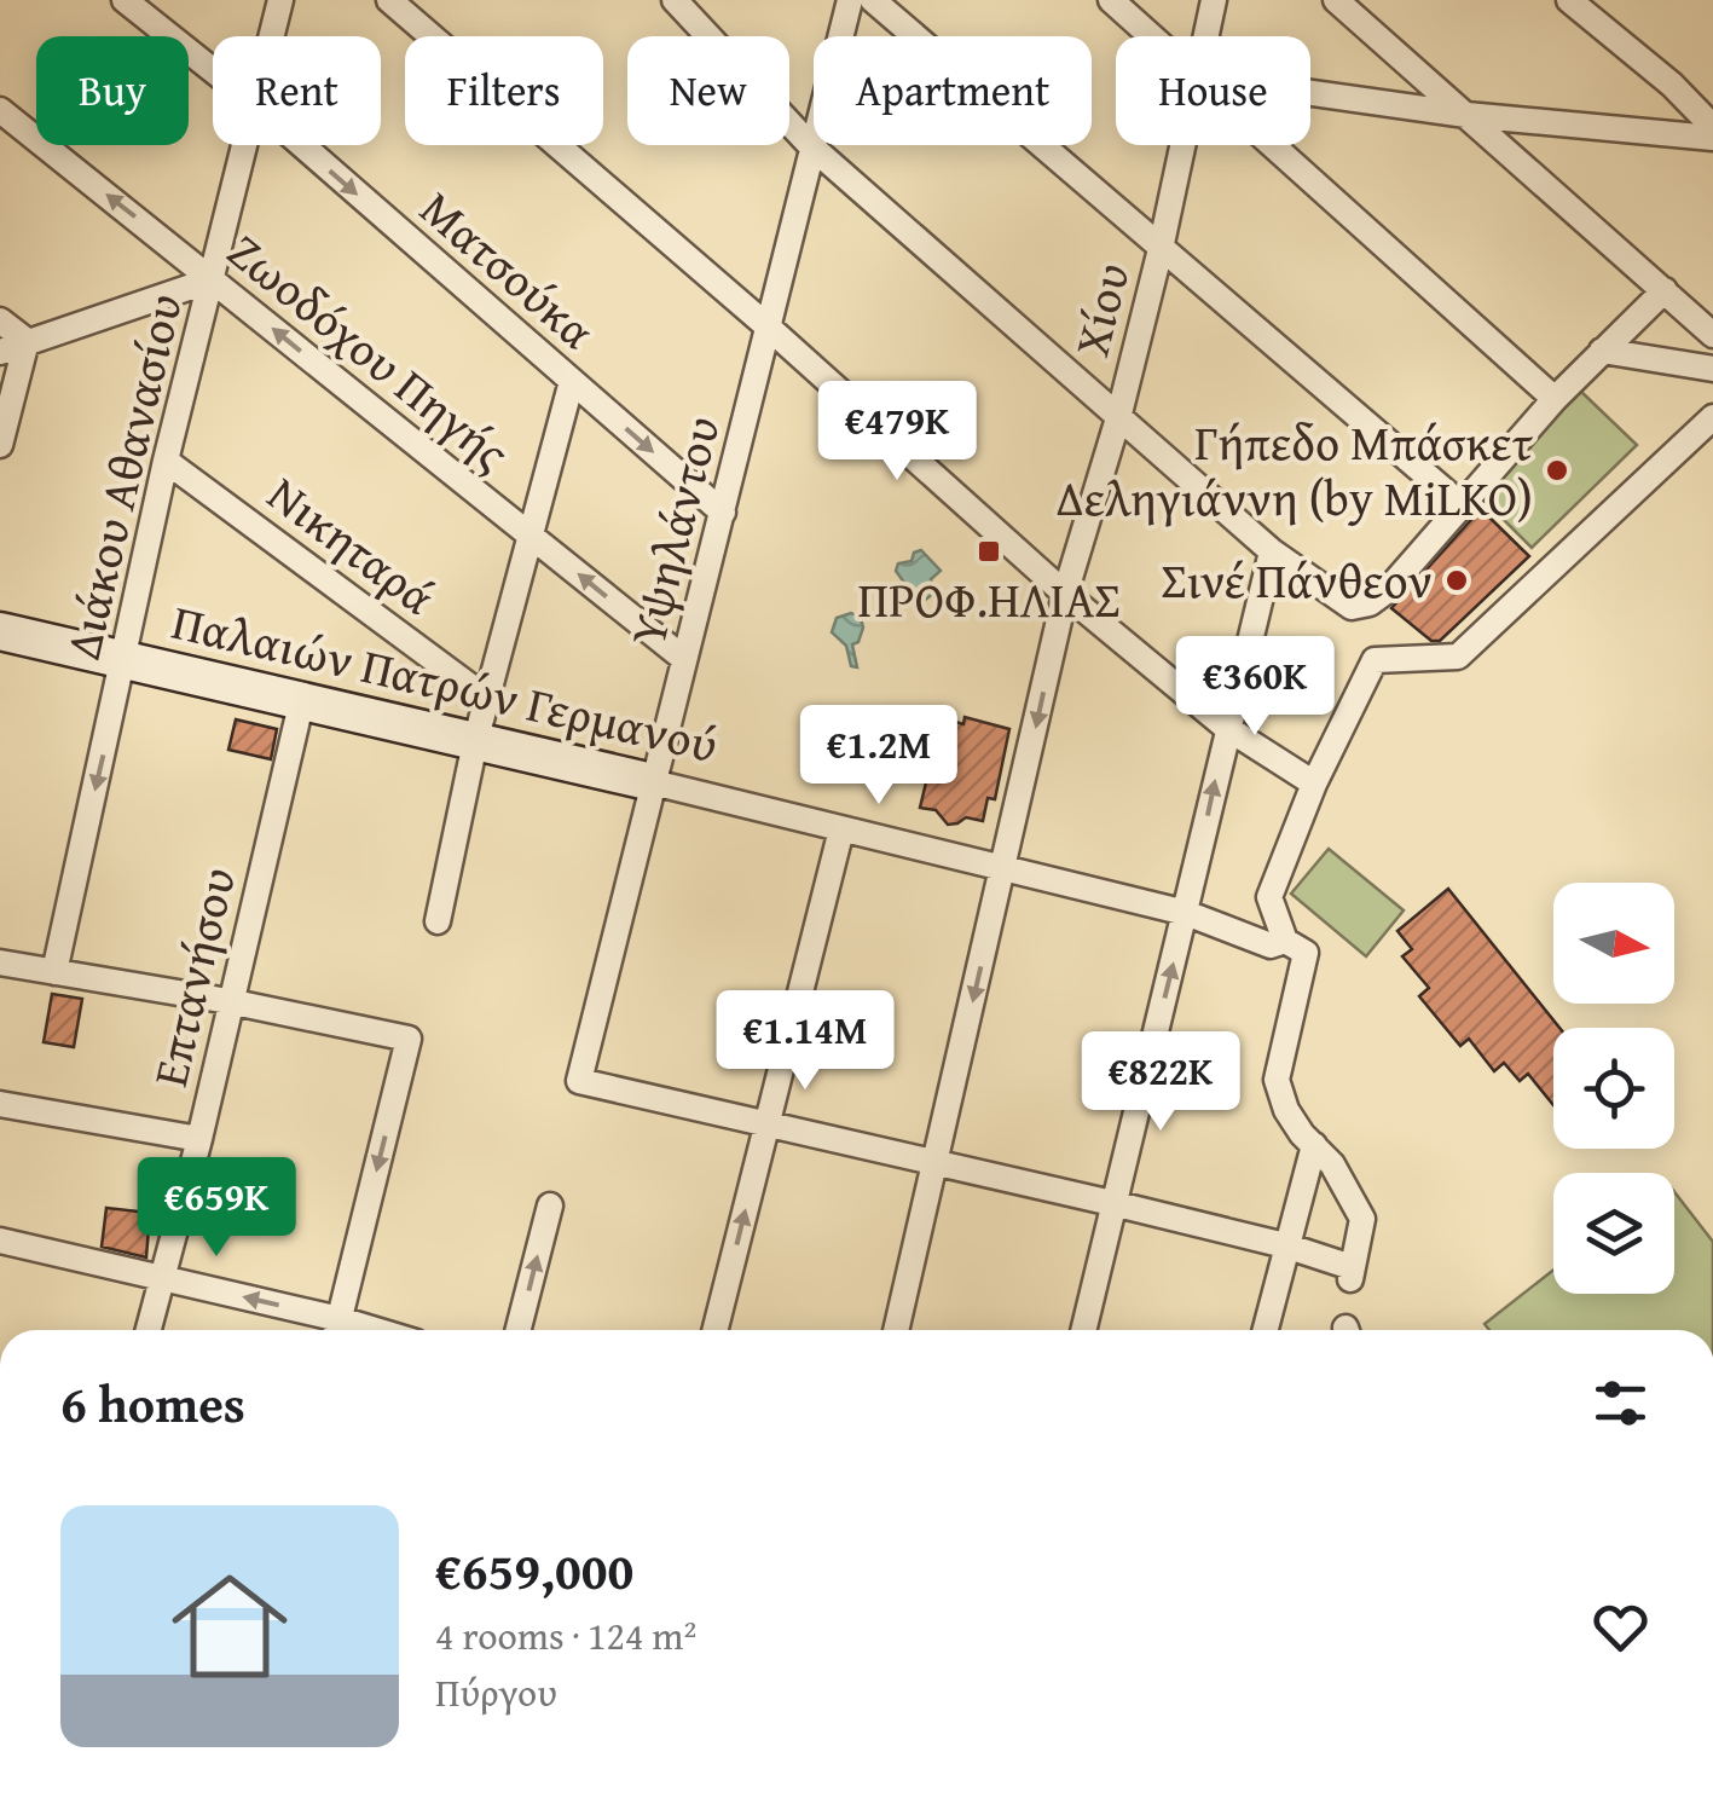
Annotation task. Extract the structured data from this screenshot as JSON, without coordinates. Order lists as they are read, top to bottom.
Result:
{
  "streets": {
    "street": [
      "Ματσούκα",
      "Χίου",
      "Ζωοδόχου Πηγής",
      "Διάκου Αθανασίου",
      "Υψηλάντου",
      "Νικηταρά",
      "Παλαιών Πατρών Γερμανού",
      "Επτανήσου"
    ]
  },
  "crossings": [
    ["Ματσούκα", "Υψηλάντου"],
    ["Χίου", "Παλαιών Πατρών Γερμανού"],
    ["Ζωοδόχου Πηγής", "Διάκου Αθανασίου"],
    ["Ζωοδόχου Πηγής", "Υψηλάντου"],
    ["Διάκου Αθανασίου", "Νικηταρά"],
    ["Διάκου Αθανασίου", "Παλαιών Πατρών Γερμανού"],
    ["Υψηλάντου", "Παλαιών Πατρών Γερμανού"],
    ["Παλαιών Πατρών Γερμανού", "Επτανήσου"]
  ],
  "one_way": ["Ζωοδόχου Πηγής", "Διάκου Αθανασίου"],
  "places": {
    "other": ["Γήπεδο Μπάσκετ Δεληγιάννη (by MiLKO)", "Σινέ Πάνθεον"],
    "transit": ["ΠΡΟΦ.ΗΛΙΑΣ"]
  },
  "north": "right",
  "page": {
    "chip": [
      "Buy",
      "Rent",
      "Filters",
      "New",
      "Apartment",
      "House"
    ],
    "price": [
      "€479K",
      "€360K",
      "€1.2M",
      "€1.14M",
      "€822K",
      "€659K"
    ],
    "heading": "6 homes",
    "list": [
      {
        "name": "€659,000",
        "note": "4 rooms · 124 m² · Πύργου"
      }
    ]
  }
}
